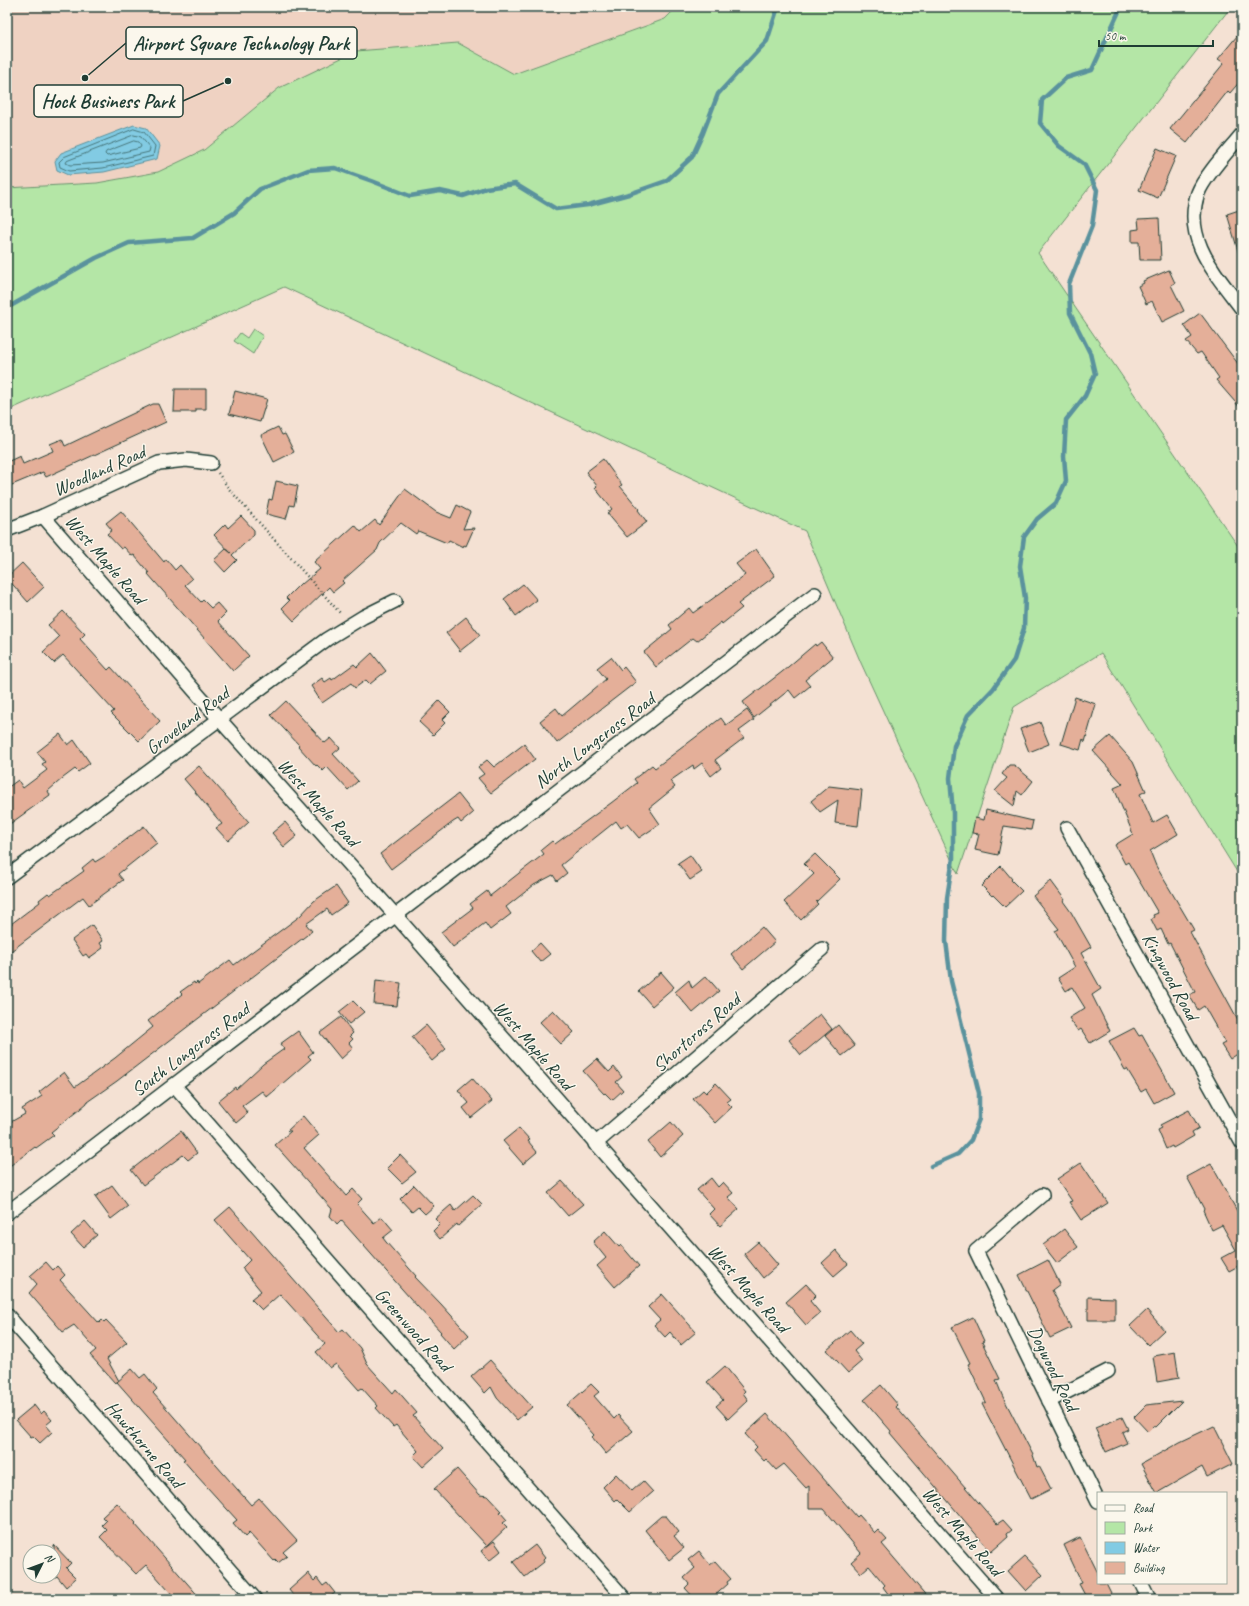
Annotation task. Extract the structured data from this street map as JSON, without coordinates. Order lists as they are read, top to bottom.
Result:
{
  "streets": {
    "street": [
      "Woodland Road",
      "West Maple Road",
      "Groveland Road",
      "North Longcross Road",
      "Kingwood Road",
      "Shortcross Road",
      "South Longcross Road",
      "Greenwood Road",
      "Dogwood Road",
      "Hawthorne Road"
    ]
  },
  "crossings": [
    ["Woodland Road", "West Maple Road"],
    ["West Maple Road", "Groveland Road"],
    ["West Maple Road", "North Longcross Road"],
    ["West Maple Road", "Shortcross Road"],
    ["West Maple Road", "South Longcross Road"],
    ["North Longcross Road", "South Longcross Road"],
    ["South Longcross Road", "Greenwood Road"]
  ],
  "places": ["Airport Square Technology Park", "Hock Business Park"],
  "legend": [
    "Road",
    "Park",
    "Water",
    "Building"
  ],
  "scale_bar": "50 m",
  "north": "top right"
}
